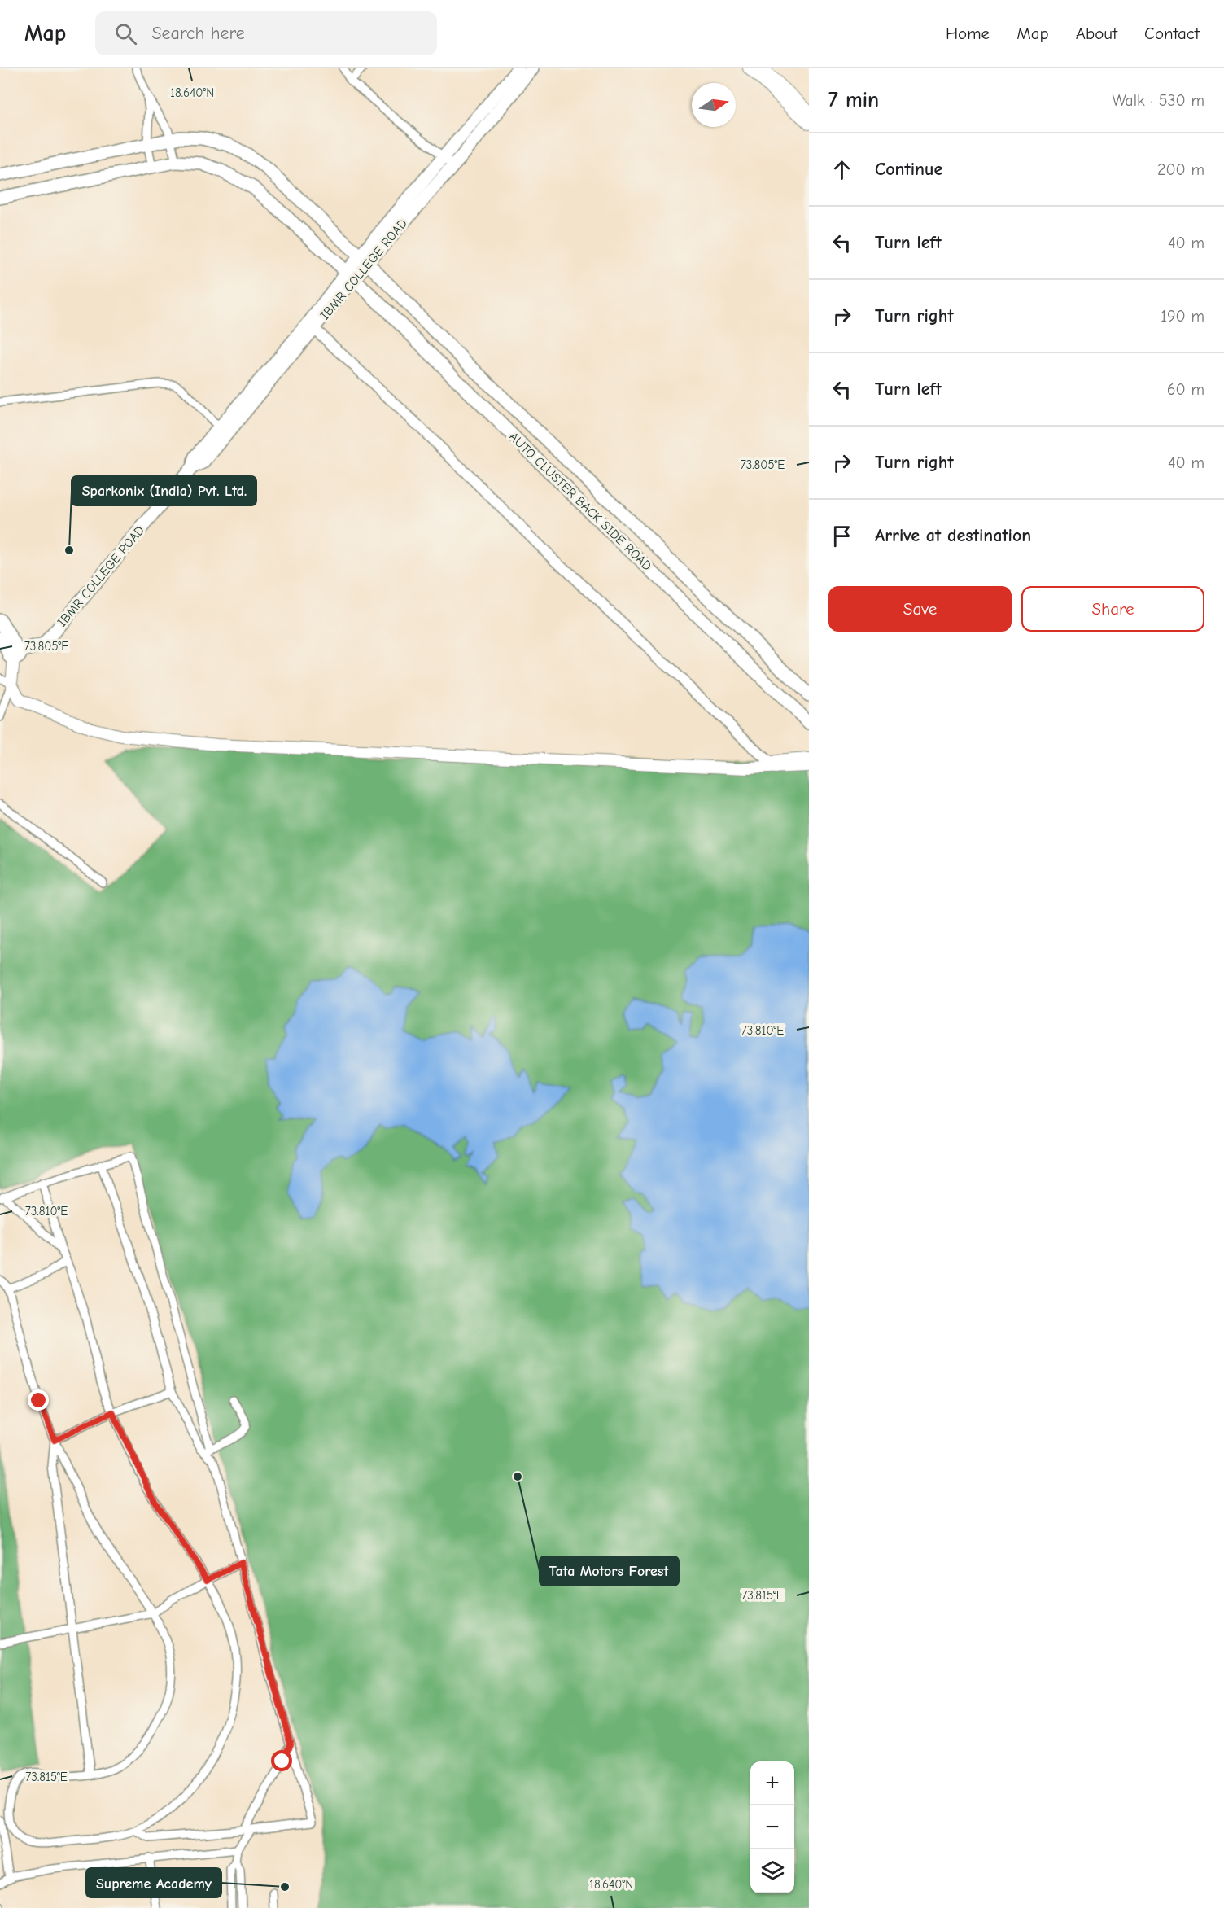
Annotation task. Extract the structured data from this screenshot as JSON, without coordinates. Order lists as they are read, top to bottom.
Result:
{
  "streets": {
    "main road": ["IBMR COLLEGE ROAD", "AUTO CLUSTER BACK SIDE ROAD"]
  },
  "crossings": [
    ["IBMR COLLEGE ROAD", "AUTO CLUSTER BACK SIDE ROAD"]
  ],
  "places": ["Sparkonix (India) Pvt. Ltd.", "Tata Motors Forest", "Supreme Academy"],
  "north": "right",
  "page": {
    "header": "Map",
    "search": "Search here",
    "nav": [
      "Home",
      "Map",
      "About",
      "Contact"
    ],
    "heading": ["7 min", "Walk · 530 m"],
    "list": [
      ["Continue", "200 m"],
      ["Turn left", "40 m"],
      ["Turn right", "190 m"],
      ["Turn left", "60 m"],
      ["Turn right", "40 m"],
      "Arrive at destination"
    ],
    "buttons": ["Save", "Share"],
    "map_buttons": ["+", "−"]
  },
  "coordinates": [
    "18.640°N",
    "73.805°E",
    "73.810°E",
    "73.815°E"
  ]
}
